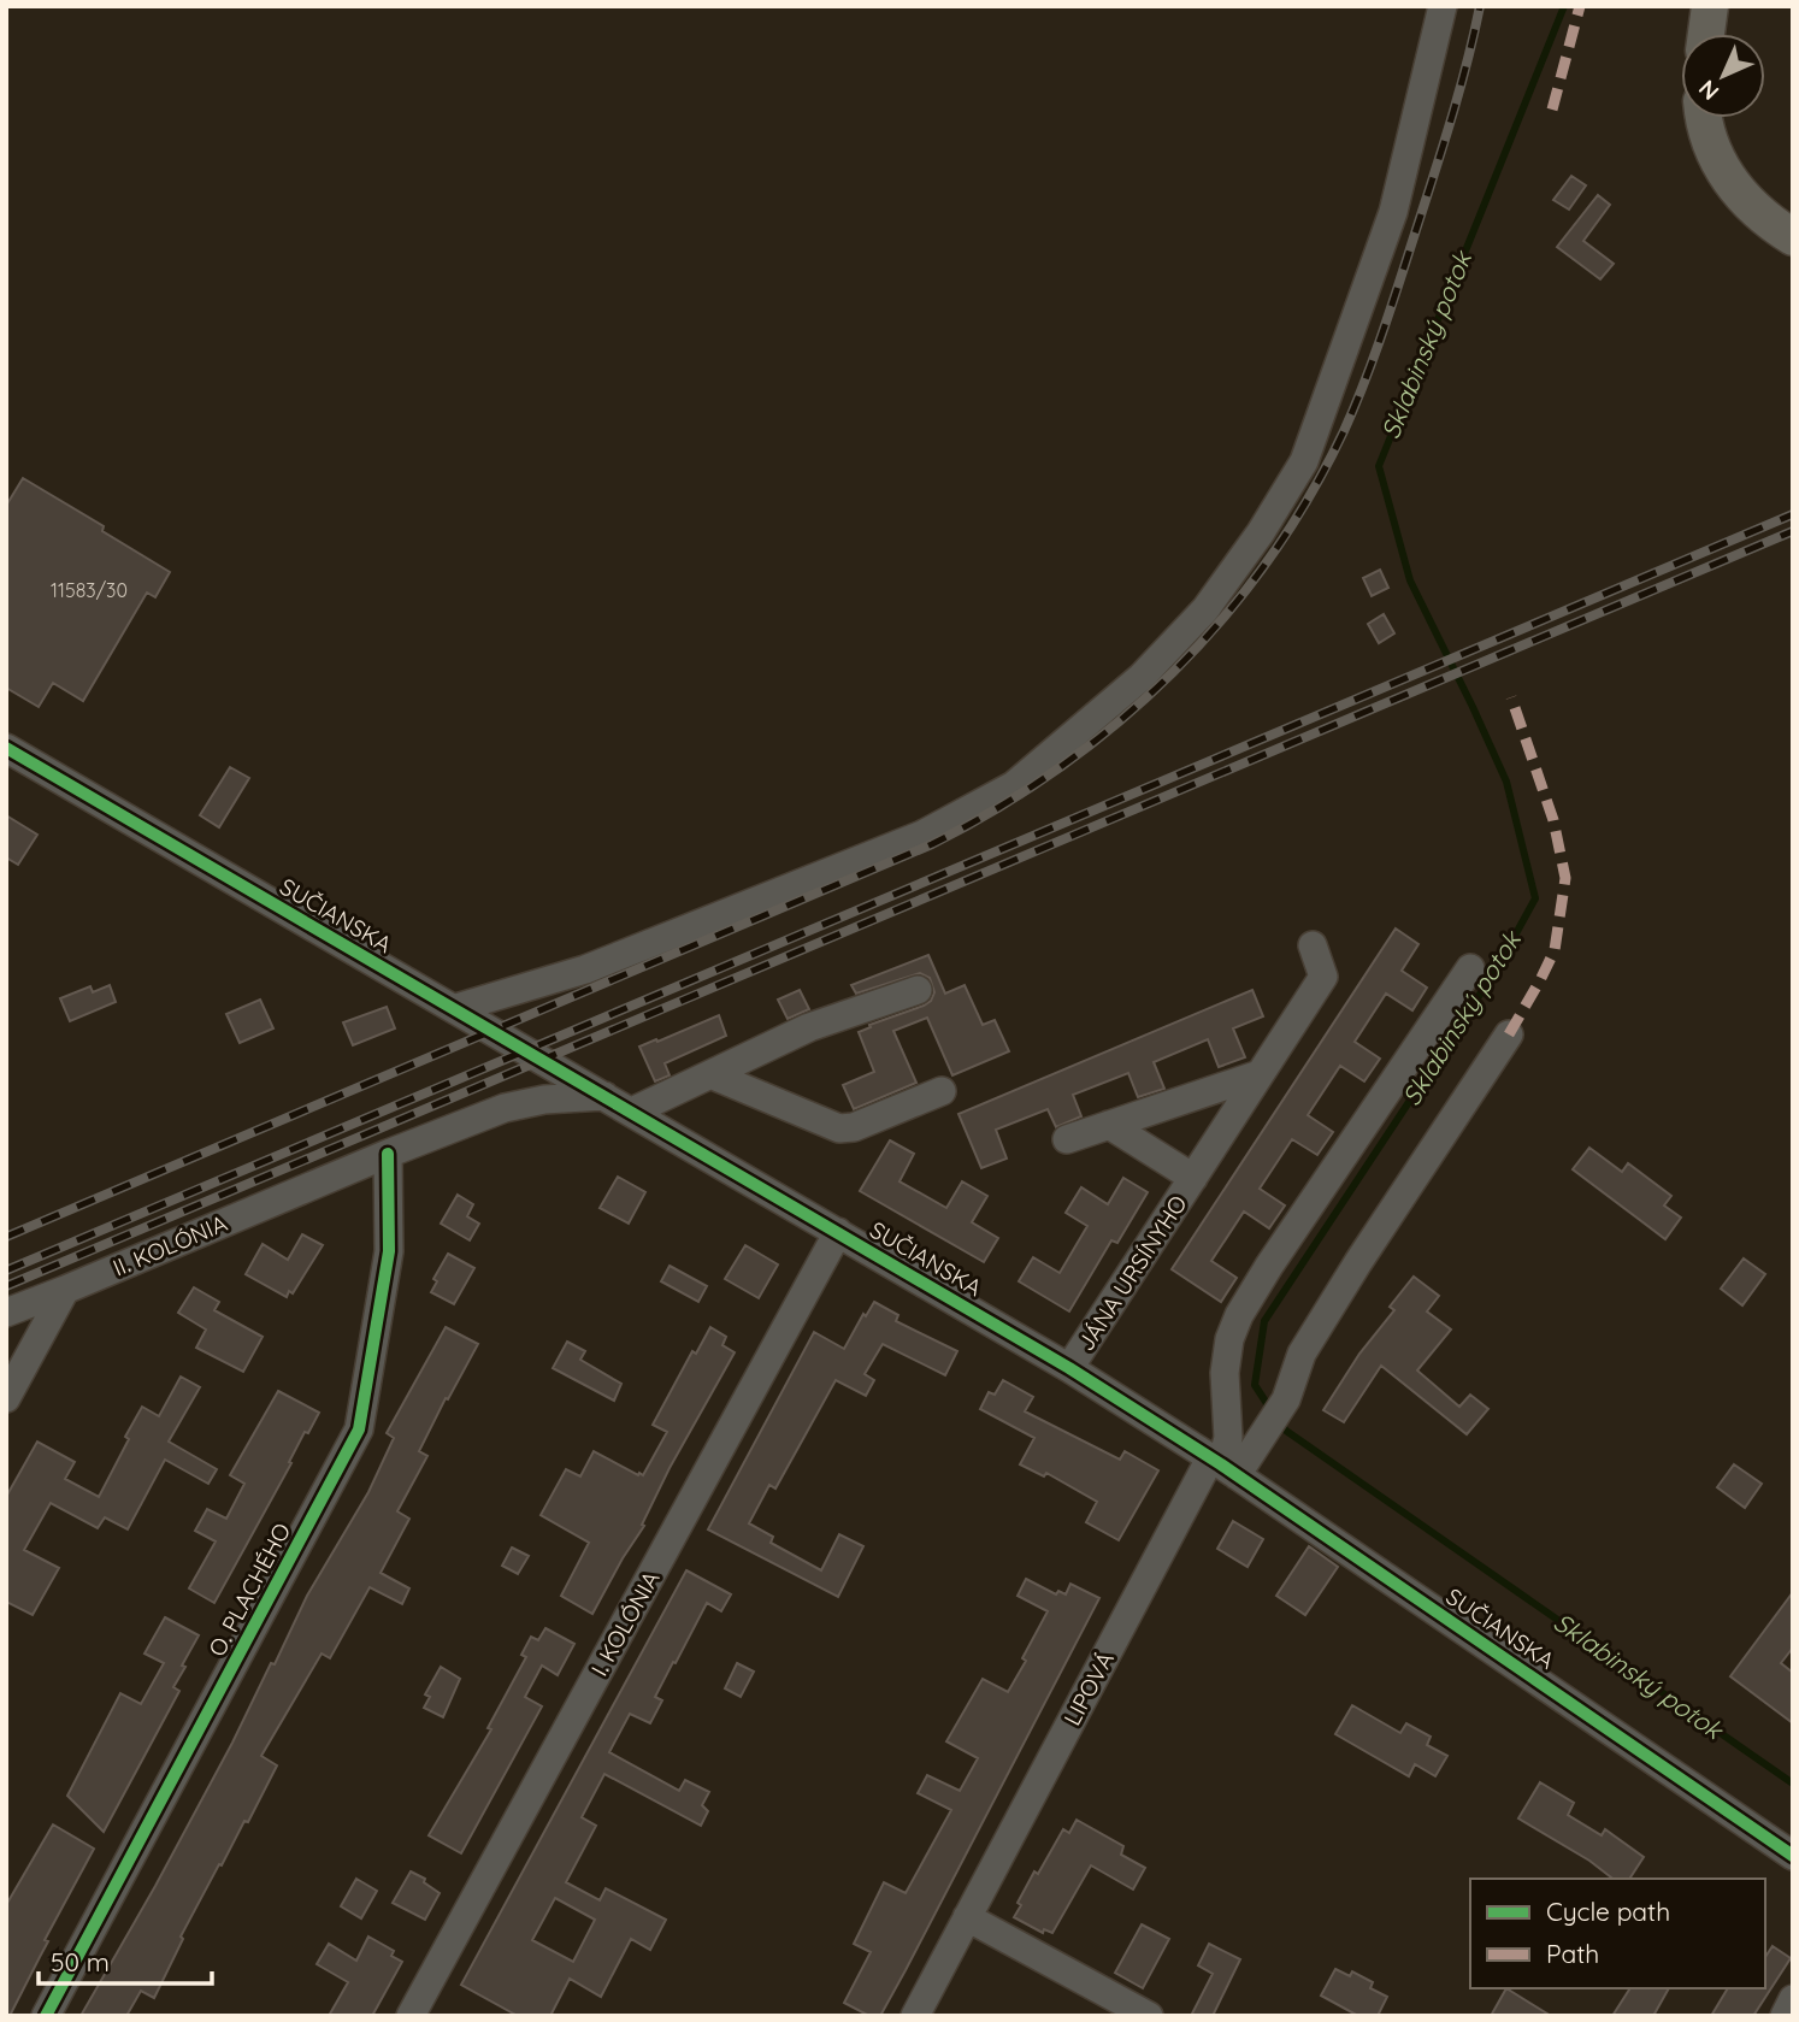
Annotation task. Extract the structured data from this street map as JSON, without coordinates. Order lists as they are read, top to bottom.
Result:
{
  "streets": {
    "street": [
      "SUČIANSKA",
      "II. KOLÓNIA",
      "JÁNA URSÍNYHO",
      "O. PLACHÉHO",
      "I. KOLÓNIA",
      "LIPOVÁ"
    ]
  },
  "crossings": [
    ["SUČIANSKA", "II. KOLÓNIA"],
    ["SUČIANSKA", "JÁNA URSÍNYHO"],
    ["SUČIANSKA", "I. KOLÓNIA"],
    ["SUČIANSKA", "LIPOVÁ"],
    ["II. KOLÓNIA", "O. PLACHÉHO"]
  ],
  "water": ["Sklabinský potok"],
  "house_numbers": ["11583/30"],
  "legend": ["Cycle path", "Path"],
  "scale_bar": "50 m",
  "north": "bottom left"
}
